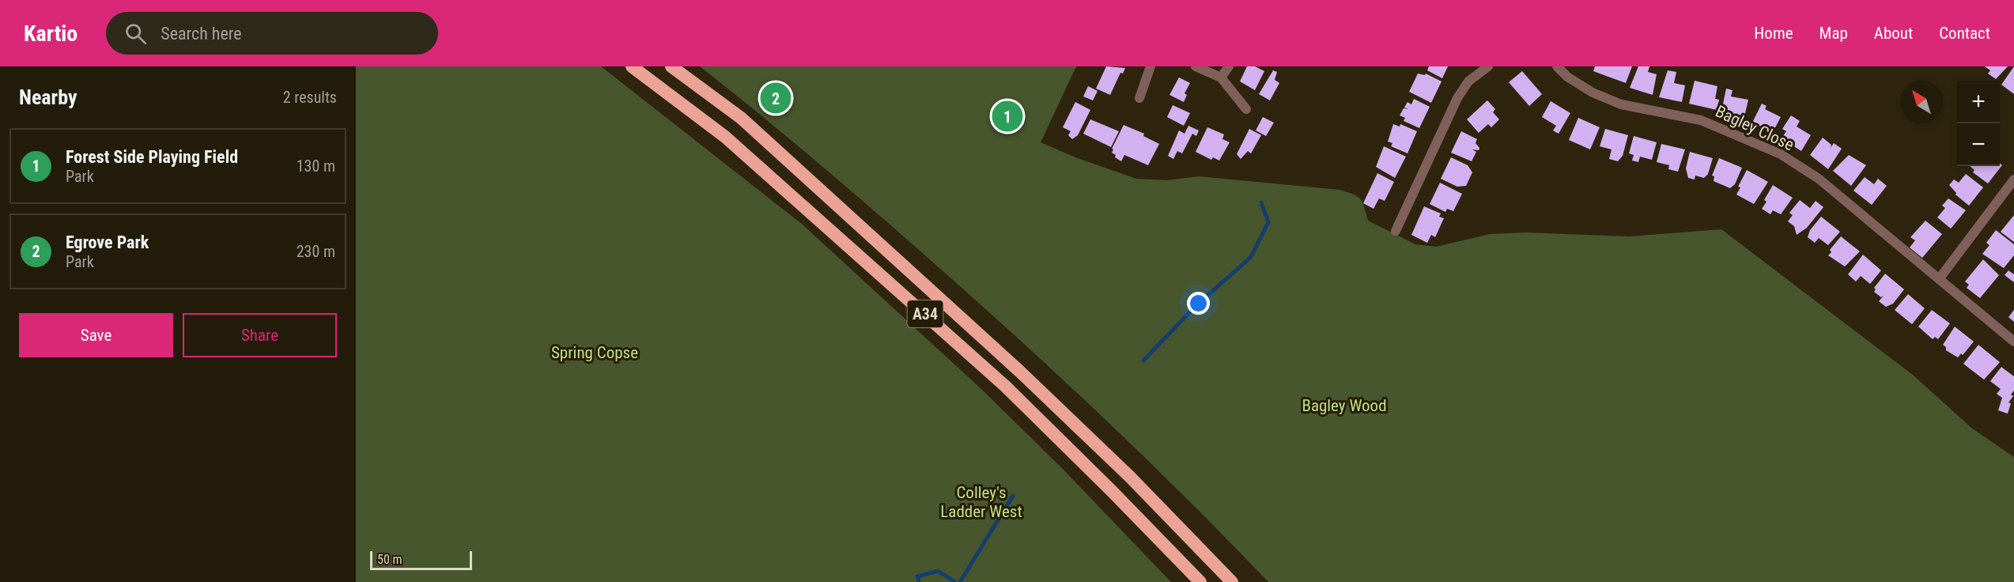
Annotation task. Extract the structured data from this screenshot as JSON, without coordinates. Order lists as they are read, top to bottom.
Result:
{
  "streets": {
    "highway": ["A34"],
    "street": ["Bagley Close"]
  },
  "parks": ["Spring Copse", "Bagley Wood", "Colley's Ladder West"],
  "scale_bar": "50 m",
  "north": "top left",
  "page": {
    "header": "Kartio",
    "search": "Search here",
    "nav": [
      "Home",
      "Map",
      "About",
      "Contact"
    ],
    "heading": ["Nearby", "2 results"],
    "map_buttons": ["+", "−"],
    "pins": ["2", "1"],
    "list": [
      {
        "mark": "1",
        "name": "Forest Side Playing Field",
        "note": "Park",
        "value": "130 m"
      },
      {
        "mark": "2",
        "name": "Egrove Park",
        "note": "Park",
        "value": "230 m"
      }
    ],
    "buttons": ["Save", "Share"],
    "scale": "50 m"
  }
}
